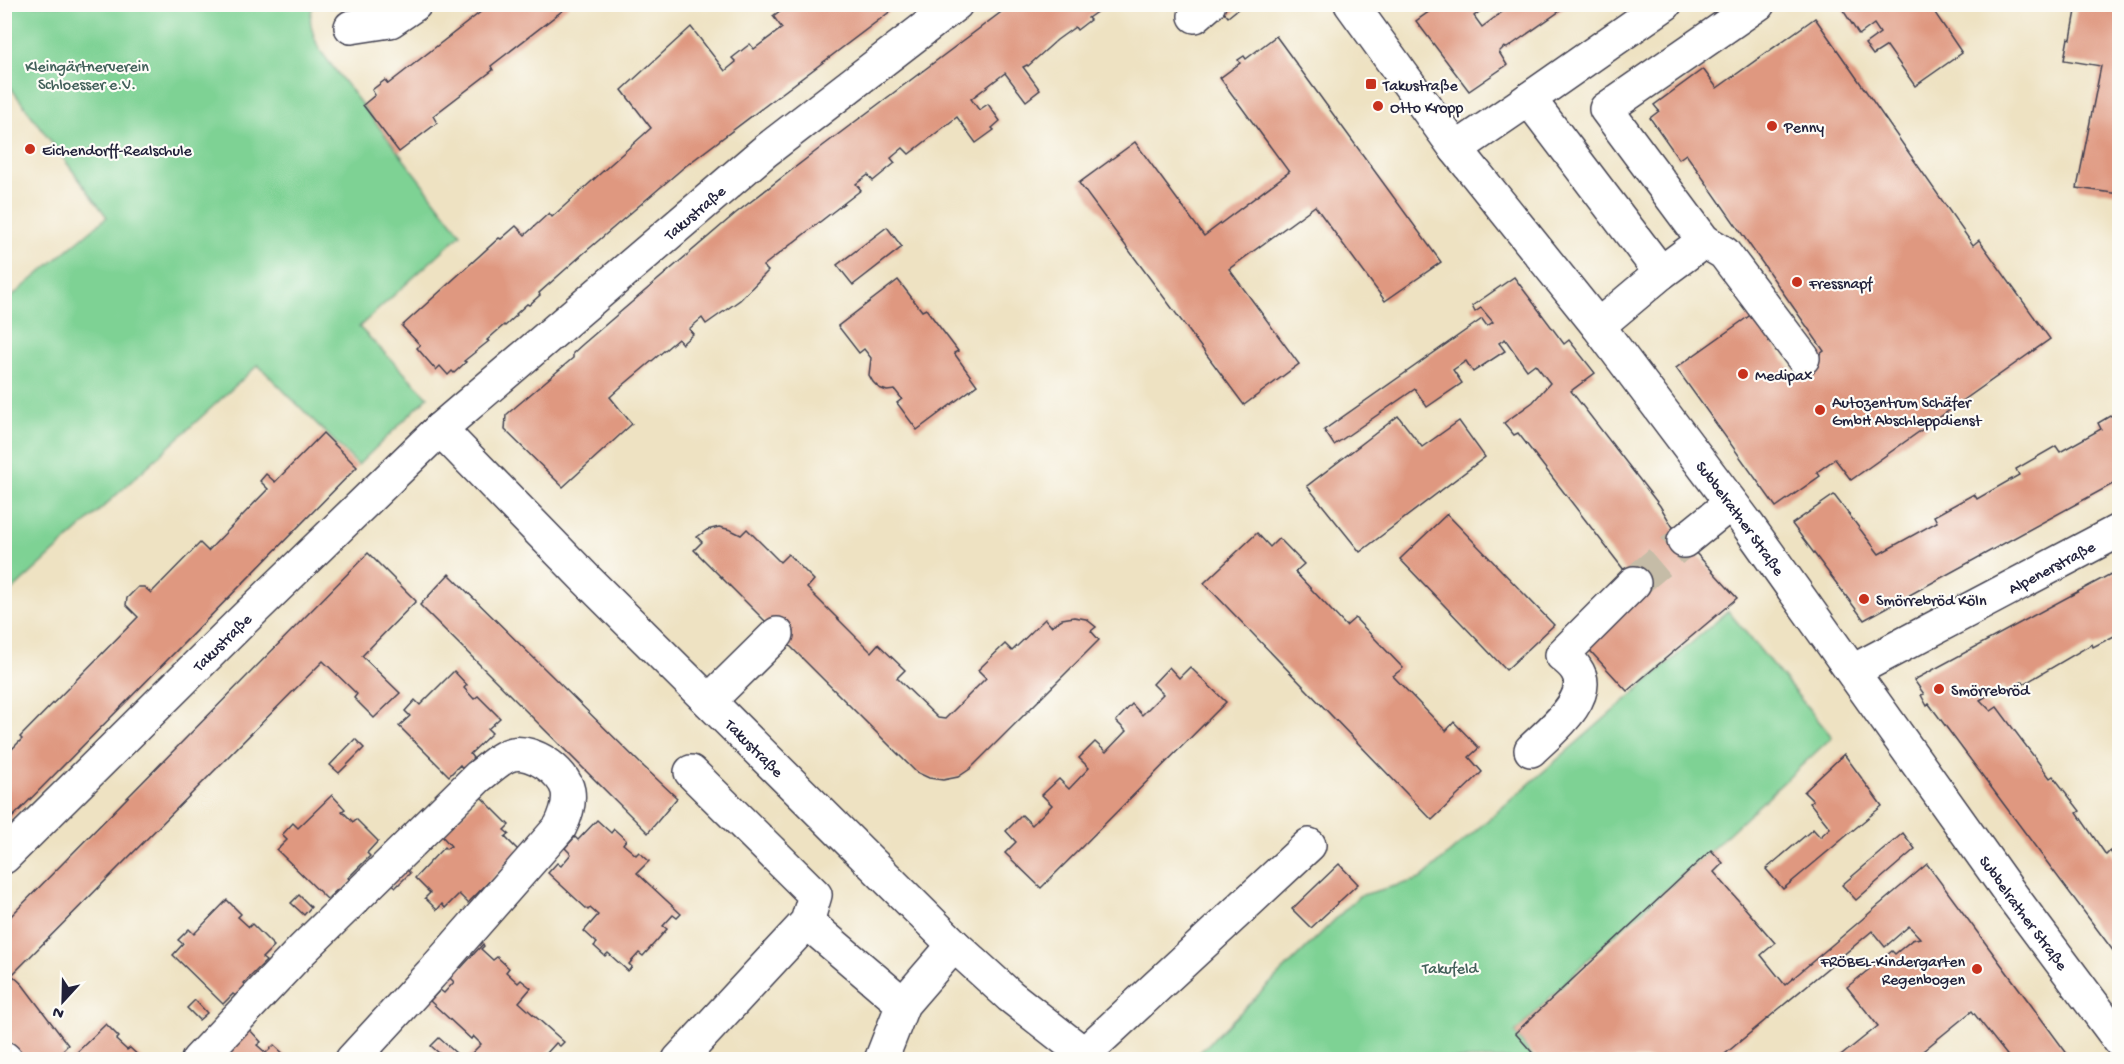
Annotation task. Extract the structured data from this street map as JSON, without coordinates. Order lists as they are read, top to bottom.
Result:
{
  "streets": {
    "street": ["Takustraße", "Subbelrather Straße", "Alpenerstraße"]
  },
  "crossings": [
    ["Subbelrather Straße", "Alpenerstraße"]
  ],
  "parks": ["Kleingärtnerverein Schloesser e.V.", "Takufeld"],
  "places": {
    "transit": ["Takustraße"],
    "other": [
      "Otto Kropp",
      "Penny",
      "Eichendorff-Realschule",
      "Fressnapf",
      "Medipax",
      "Autozentrum Schäfer GmbH Abschleppdienst",
      "Smörrebröd Köln",
      "Smörrebröd",
      "FRÖBEL-Kindergarten Regenbogen"
    ]
  },
  "north": "bottom"
}
